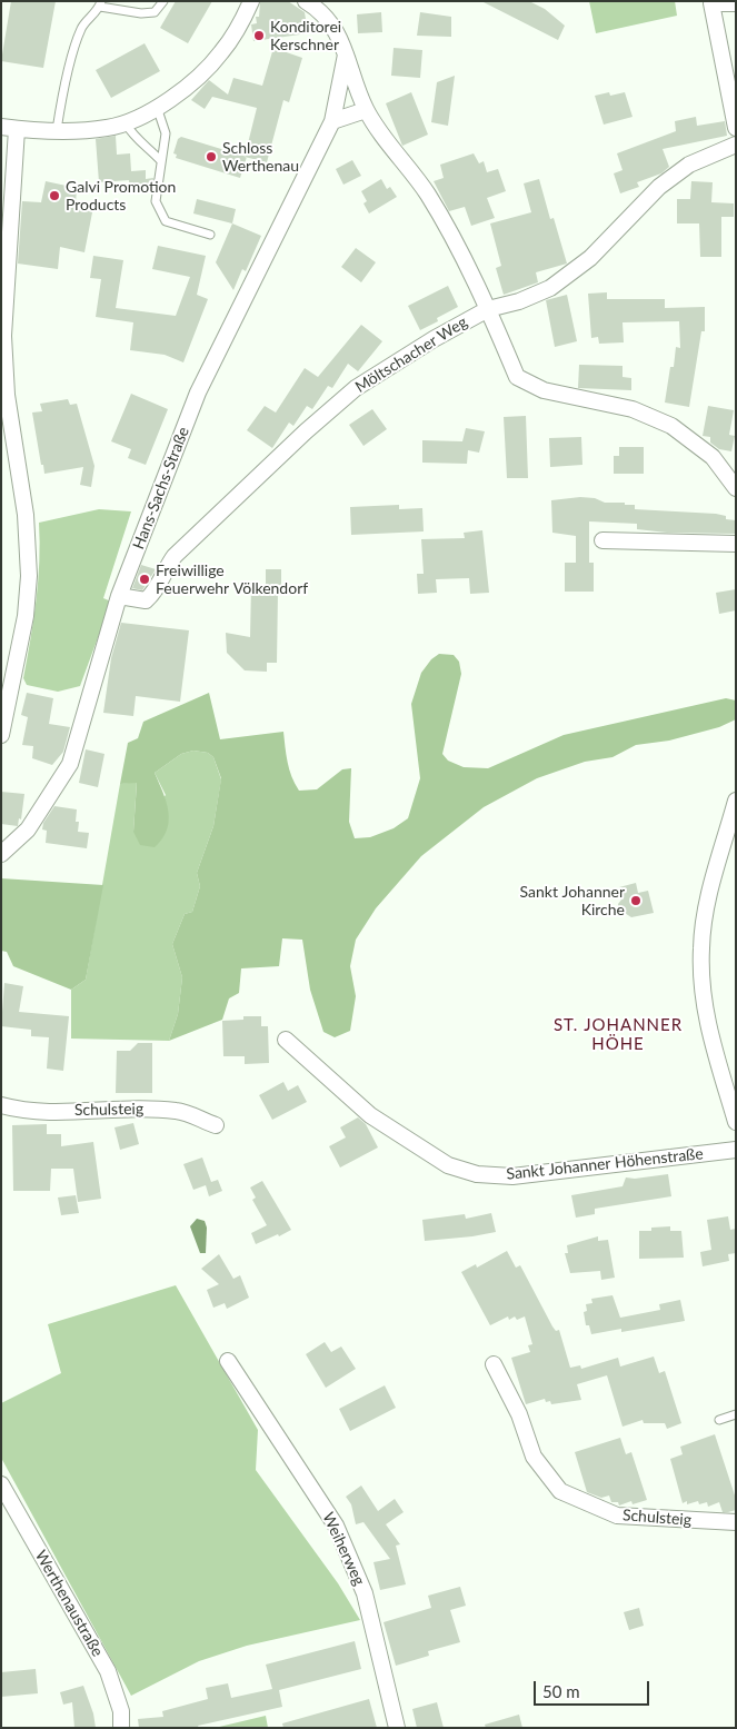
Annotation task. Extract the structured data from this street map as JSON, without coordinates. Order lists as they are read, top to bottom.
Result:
{
  "streets": {
    "street": [
      "Möltschacher Weg",
      "Hans-Sachs-Straße",
      "Schulsteig",
      "Sankt Johanner Höhenstraße",
      "Weiherweg",
      "Werthenaustraße"
    ]
  },
  "crossings": [
    ["Möltschacher Weg", "Hans-Sachs-Straße"]
  ],
  "districts": ["ST. JOHANNER HÖHE"],
  "places": [
    "Konditorei Kerschner",
    "Schloss Werthenau",
    "Galvi Promotion Products",
    "Freiwillige Feuerwehr Völkendorf",
    "Sankt Johanner Kirche"
  ],
  "scale_bar": "50 m"
}
